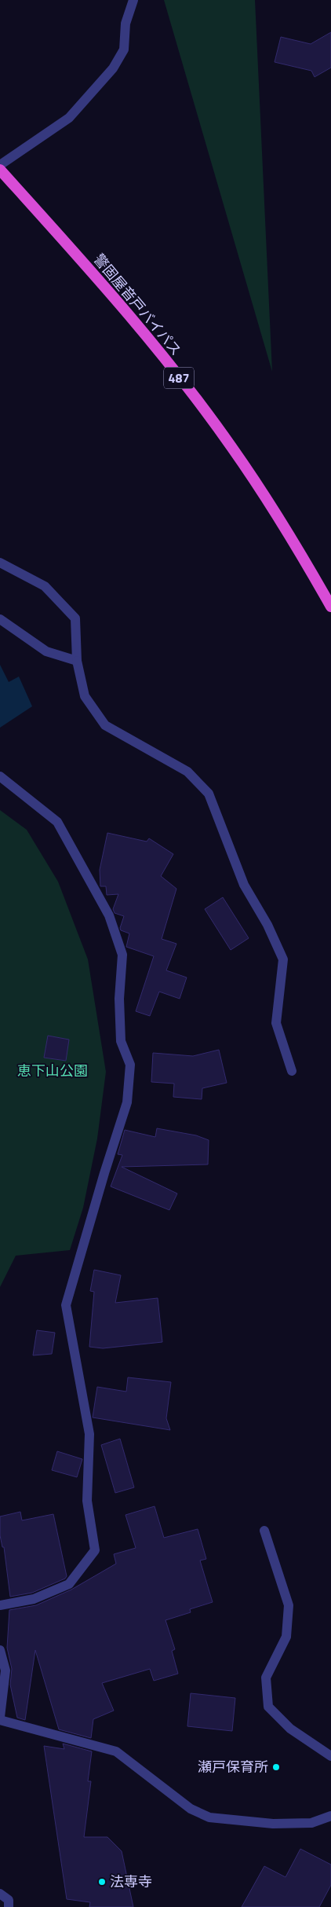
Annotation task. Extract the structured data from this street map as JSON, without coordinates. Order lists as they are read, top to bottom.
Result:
{
  "streets": {
    "highway": ["警固屋音戸バイパス", "487"]
  },
  "parks": ["恵下山公園"],
  "places": ["瀬戸保育所", "法専寺"]
}
